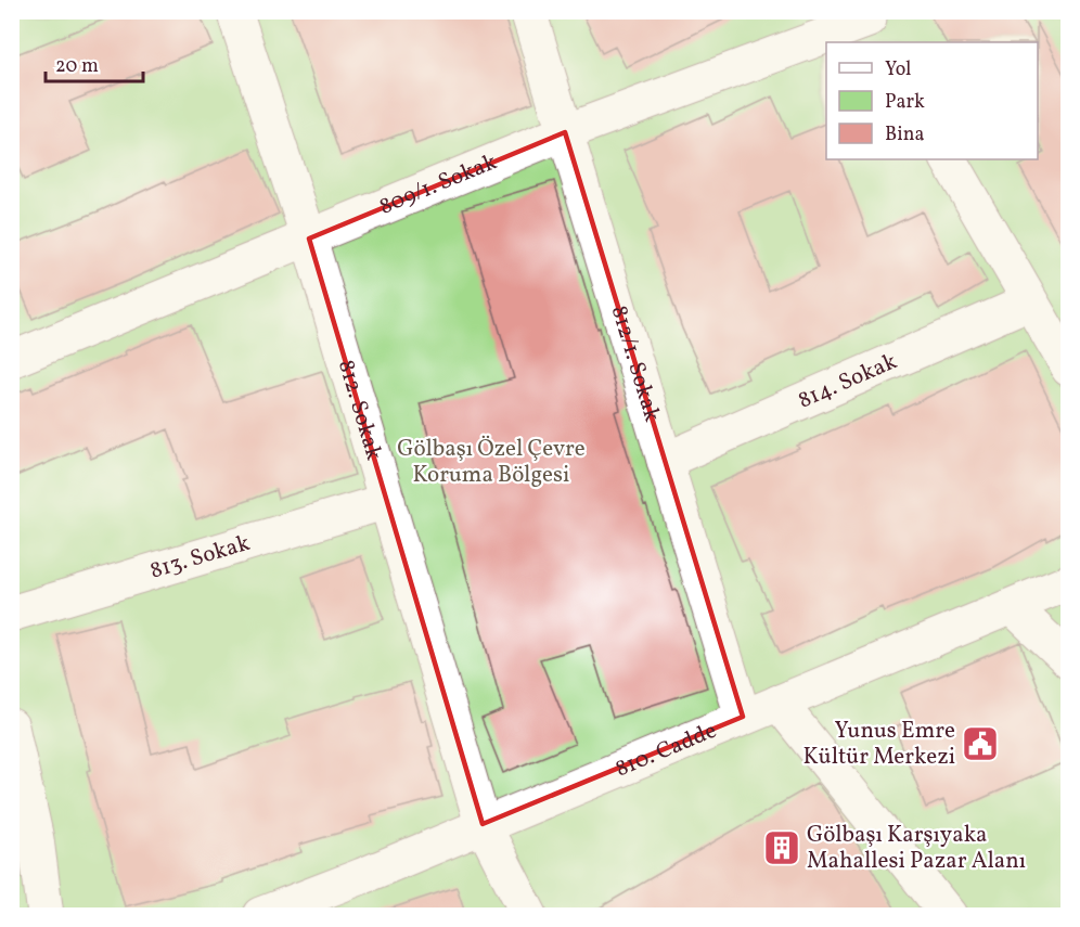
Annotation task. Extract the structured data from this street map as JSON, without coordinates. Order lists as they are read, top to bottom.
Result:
{
  "streets": {
    "street": [
      "809/1. Sokak",
      "812/1. Sokak",
      "814. Sokak",
      "812. Sokak",
      "813. Sokak",
      "810. Cadde"
    ]
  },
  "crossings": [
    ["809/1. Sokak", "812/1. Sokak"],
    ["809/1. Sokak", "812. Sokak"],
    ["812/1. Sokak", "814. Sokak"],
    ["812/1. Sokak", "810. Cadde"],
    ["812. Sokak", "813. Sokak"],
    ["812. Sokak", "810. Cadde"]
  ],
  "parks": ["Gölbaşı Özel Çevre Koruma Bölgesi"],
  "places": {
    "public building": ["Yunus Emre Kültür Merkezi"],
    "building": ["Gölbaşı Karşıyaka Mahallesi Pazar Alanı"]
  },
  "legend": ["Yol", "Park", "Bina"],
  "scale_bar": "20 m"
}
